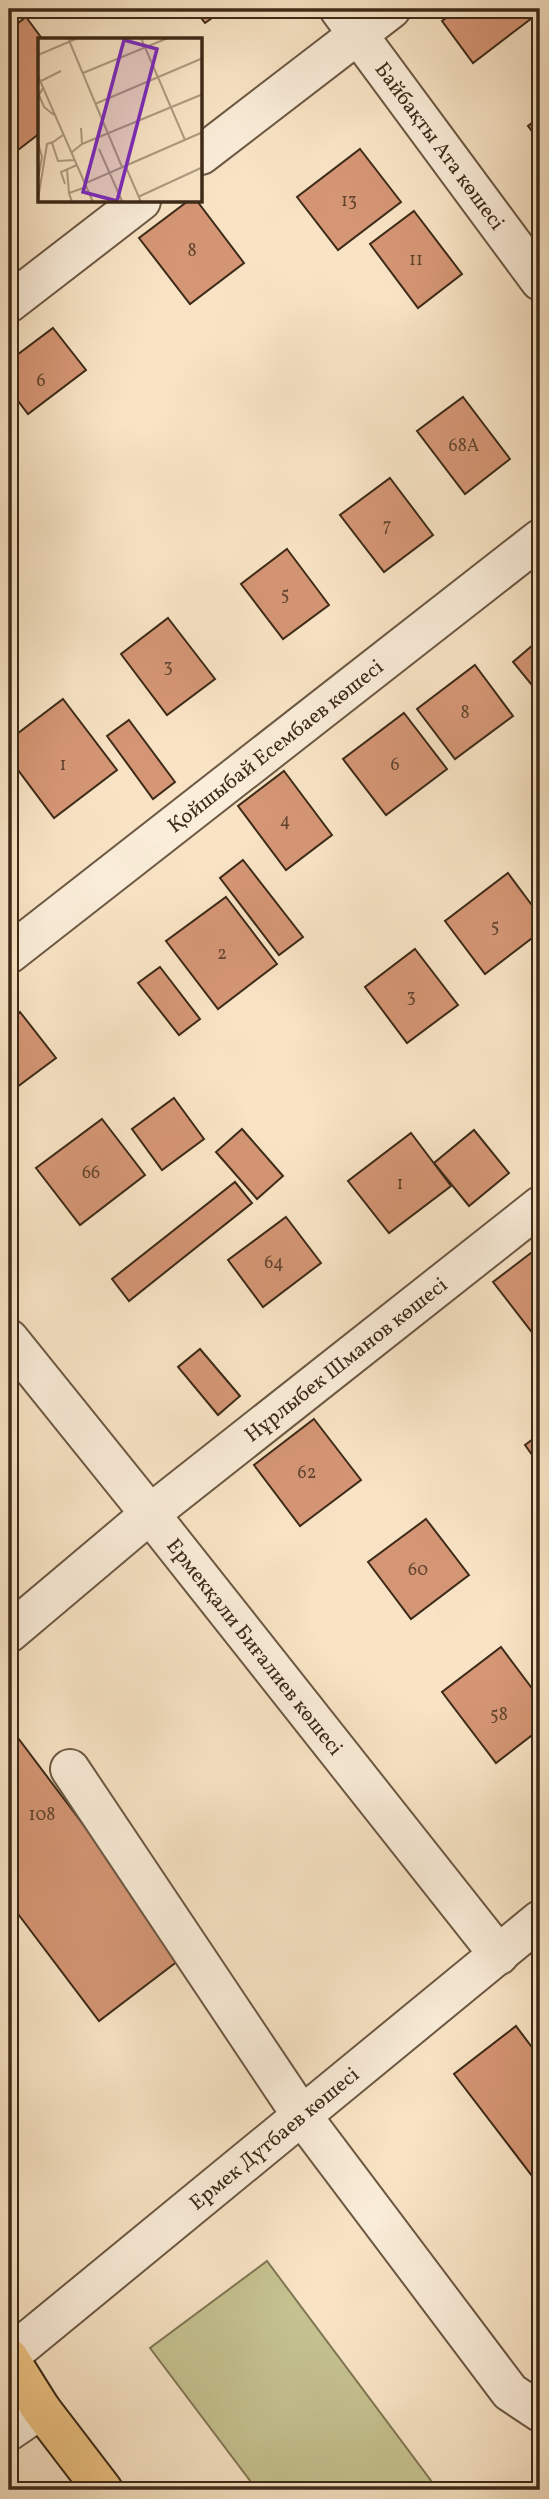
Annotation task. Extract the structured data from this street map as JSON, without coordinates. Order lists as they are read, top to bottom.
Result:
{
  "streets": {
    "street": [
      "Байбақты Ата көшесі",
      "Қойшыбай Есембаев көшесі",
      "Нұрлыбек Шманов көшесі",
      "Ермекқали Биғалиев көшесі",
      "Ермек Дүтбаев көшесi"
    ]
  },
  "crossings": [
    ["Нұрлыбек Шманов көшесі", "Ермекқали Биғалиев көшесі"],
    ["Ермекқали Биғалиев көшесі", "Ермек Дүтбаев көшесi"]
  ],
  "house_numbers": [
    "13",
    "8",
    "11",
    "6",
    "68А",
    "7",
    "5",
    "3",
    "8",
    "1",
    "6",
    "4",
    "5",
    "2",
    "3",
    "66",
    "1",
    "64",
    "62",
    "60",
    "58",
    "108"
  ]
}
